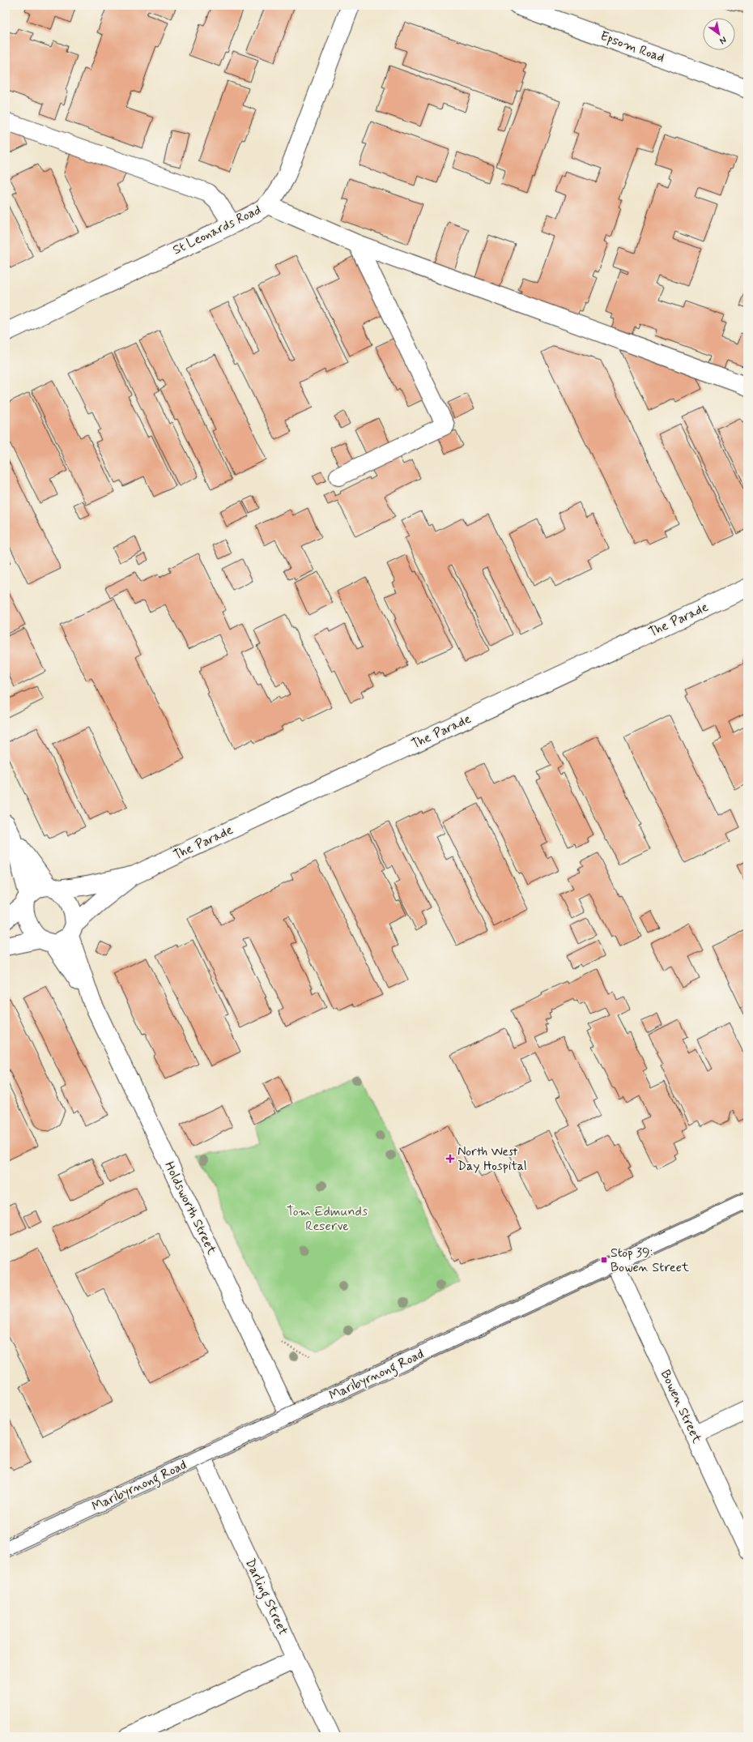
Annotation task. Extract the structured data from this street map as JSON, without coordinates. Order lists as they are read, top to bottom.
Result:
{
  "streets": {
    "street": [
      "Epsom Road",
      "St Leonards Road",
      "The Parade",
      "Holdsworth Street",
      "Maribyrnong Road",
      "Bowen Street",
      "Darling Street"
    ]
  },
  "crossings": [
    ["The Parade", "Holdsworth Street"],
    ["Holdsworth Street", "Maribyrnong Road"],
    ["Maribyrnong Road", "Bowen Street"],
    ["Maribyrnong Road", "Darling Street"]
  ],
  "parks": ["Tom Edmunds Reserve"],
  "places": {
    "health": ["North West Day Hospital"],
    "transit": ["Stop 39: Bowen Street"]
  },
  "north": "bottom right"
}
